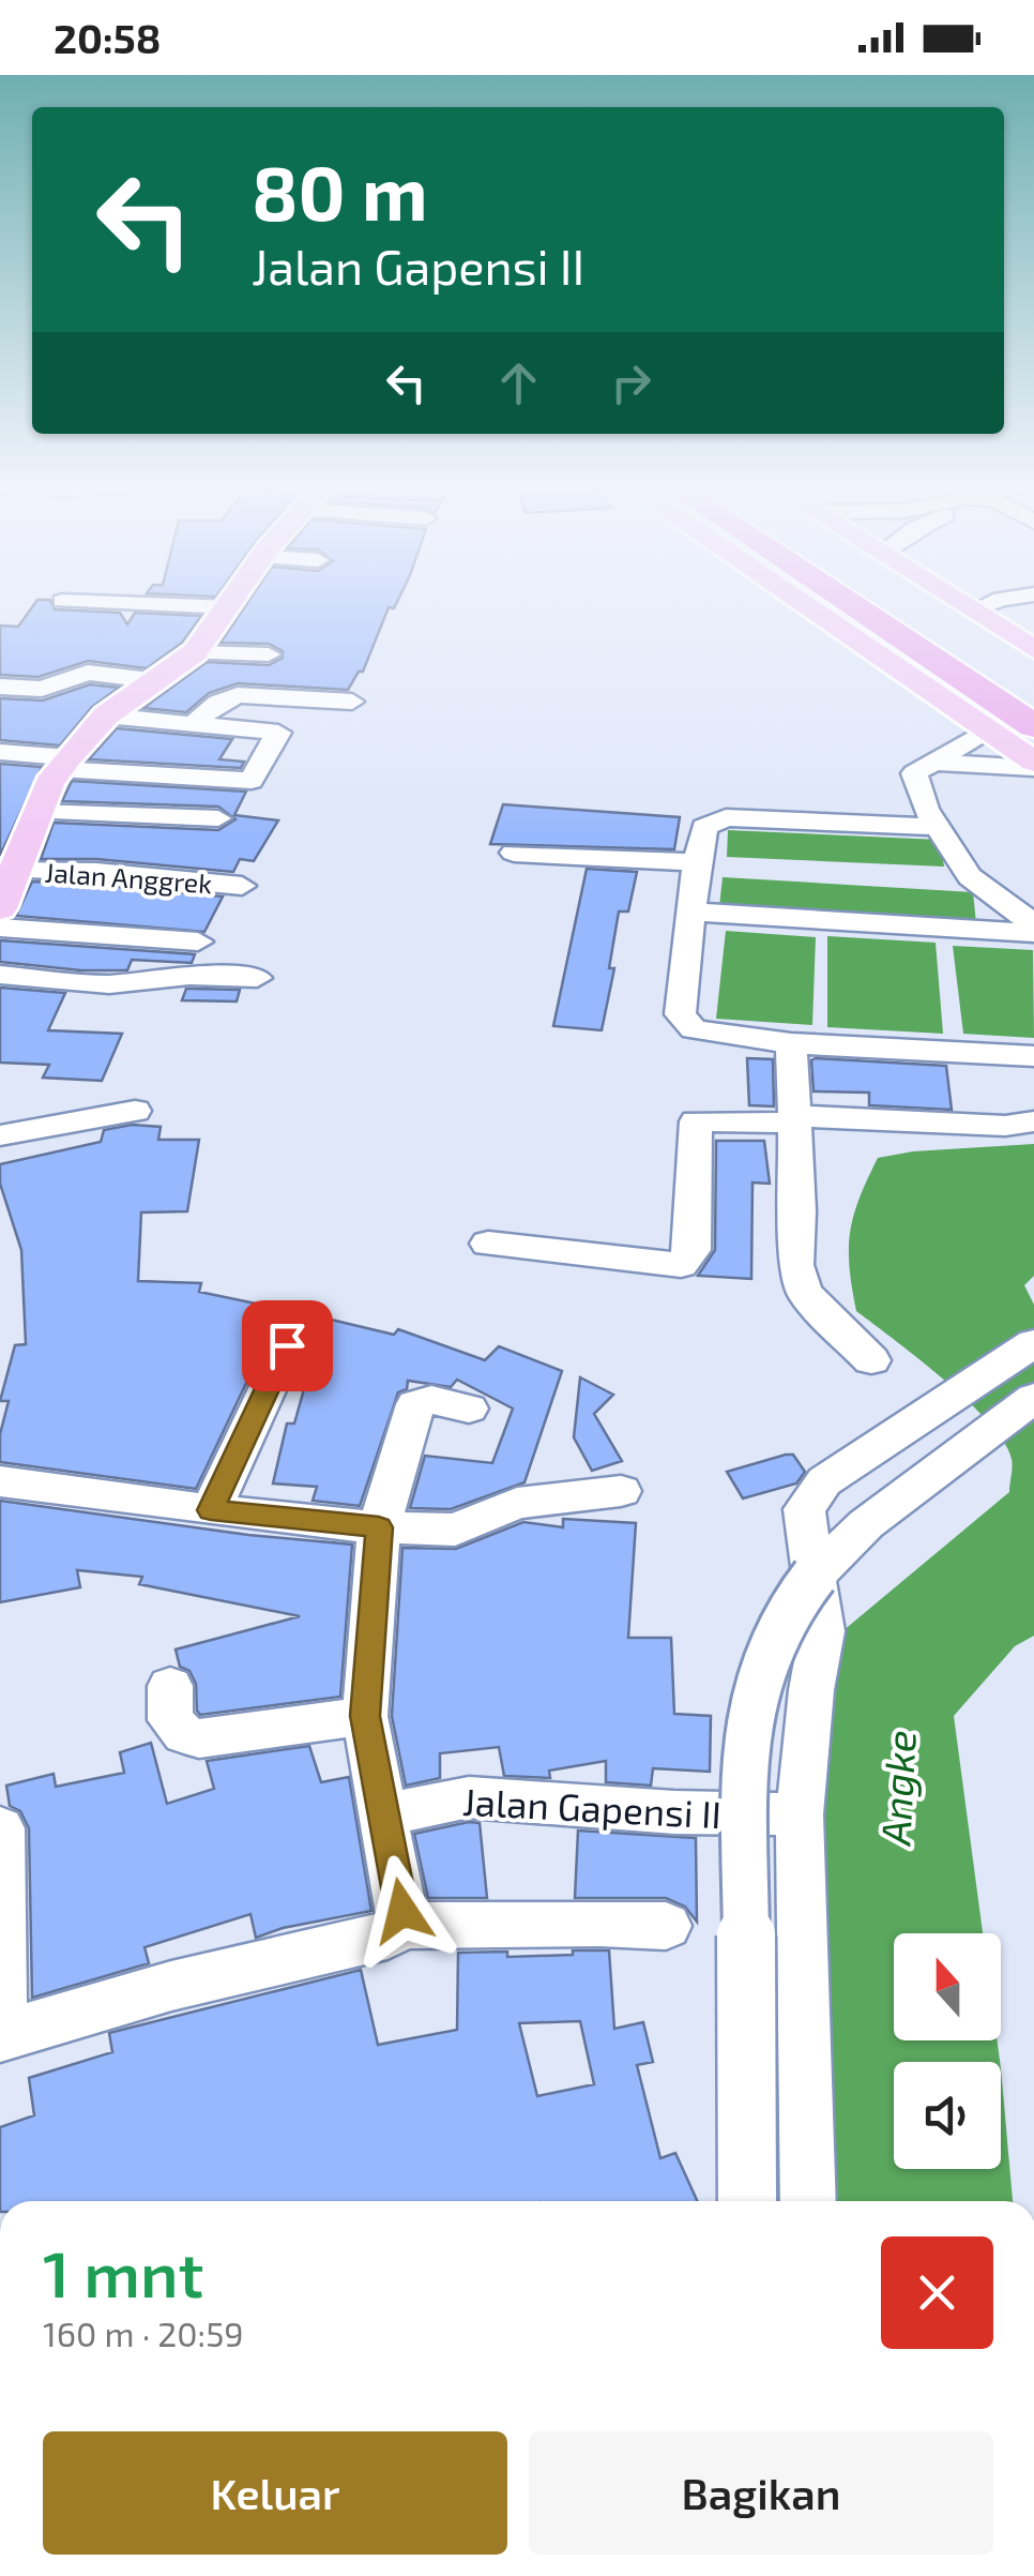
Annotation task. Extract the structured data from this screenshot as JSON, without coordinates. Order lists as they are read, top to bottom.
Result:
{
  "streets": {
    "street": ["Jalan Anggrek", "Jalan Gapensi II"]
  },
  "water": ["Angke"],
  "north": "top",
  "page": {
    "status": "20:58",
    "turn": ["80 m", "Jalan Gapensi II"],
    "heading": ["1 mnt", "160 m · 20:59"],
    "buttons": ["Keluar", "Bagikan"]
  }
}
